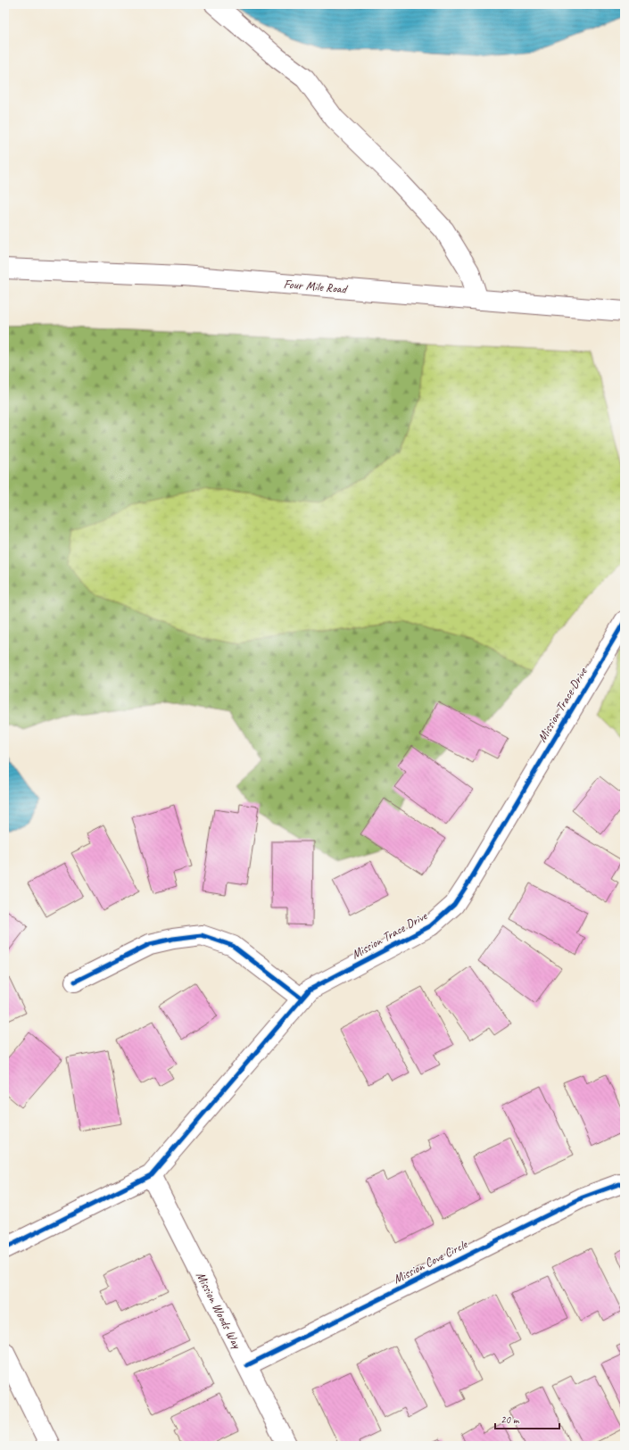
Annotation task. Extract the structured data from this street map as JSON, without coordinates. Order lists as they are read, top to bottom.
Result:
{
  "streets": {
    "street": [
      "Four Mile Road",
      "Mission Trace Drive",
      "Mission Cove Circle",
      "Mission Woods Way"
    ]
  },
  "crossings": [
    ["Mission Trace Drive", "Mission Woods Way"],
    ["Mission Cove Circle", "Mission Woods Way"]
  ],
  "scale_bar": "20 m"
}
